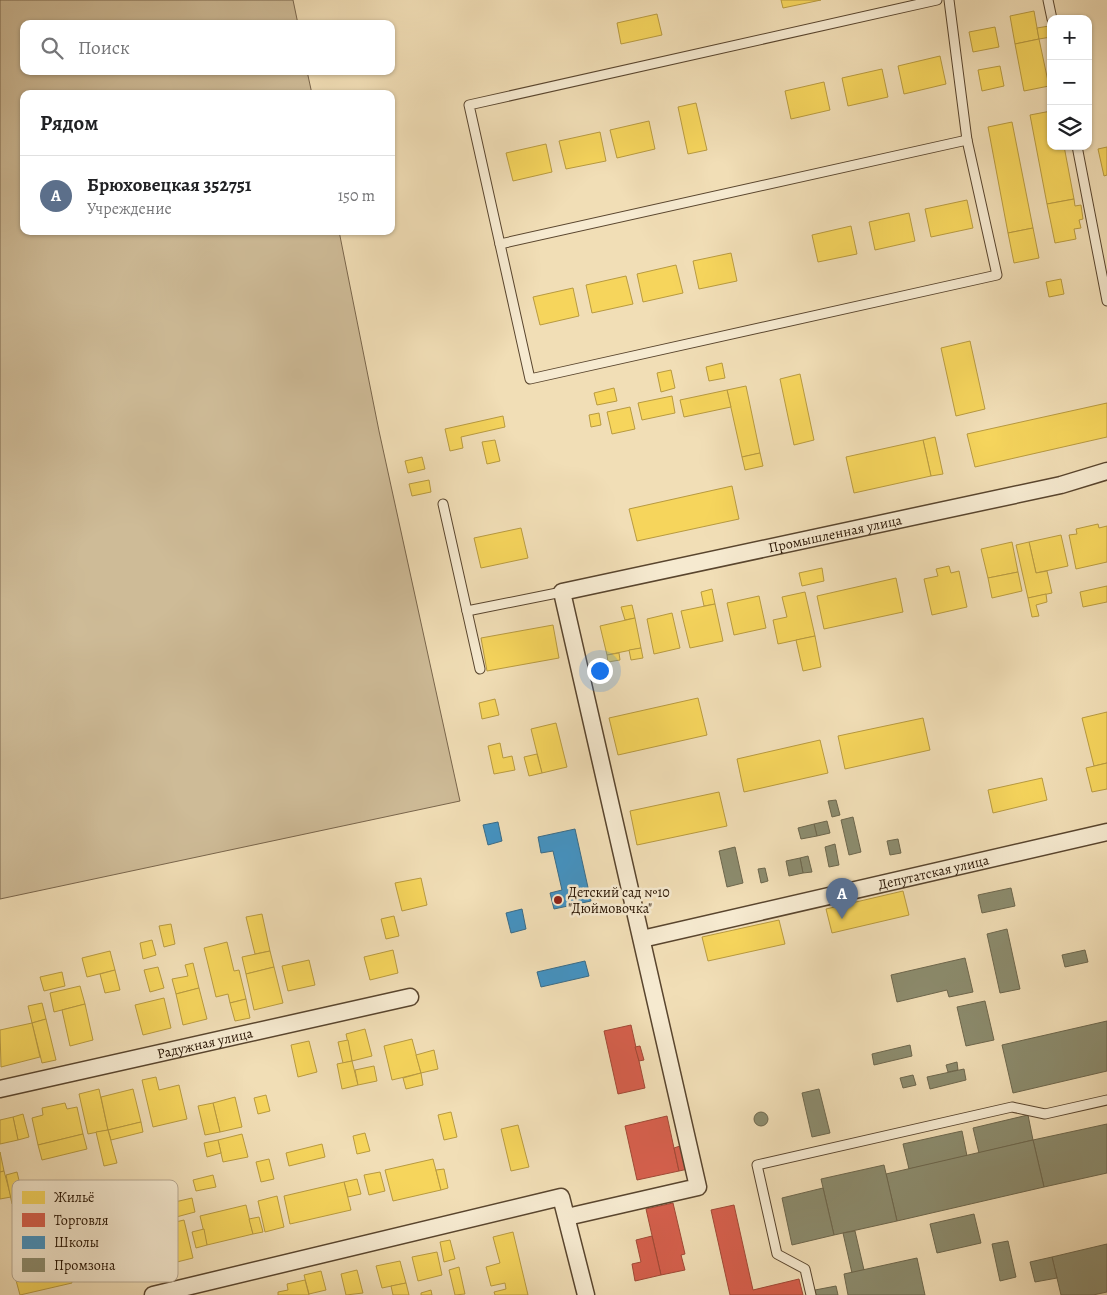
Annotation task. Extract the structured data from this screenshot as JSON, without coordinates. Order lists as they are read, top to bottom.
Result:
{
  "streets": {
    "street": ["Промышленная улица", "Депутатская улица", "Радужная улица"]
  },
  "places": ["Детский сад №10 \"Дюймовочка\""],
  "legend": [
    "Жильё",
    "Торговля",
    "Школы",
    "Промзона"
  ],
  "page": {
    "map_buttons": ["+", "−"],
    "search": "Поиск",
    "heading": "Рядом",
    "list": [
      {
        "mark": "A",
        "name": "Брюховецкая 352751",
        "note": "Учреждение",
        "value": "150 m"
      }
    ],
    "pins": "A"
  }
}
